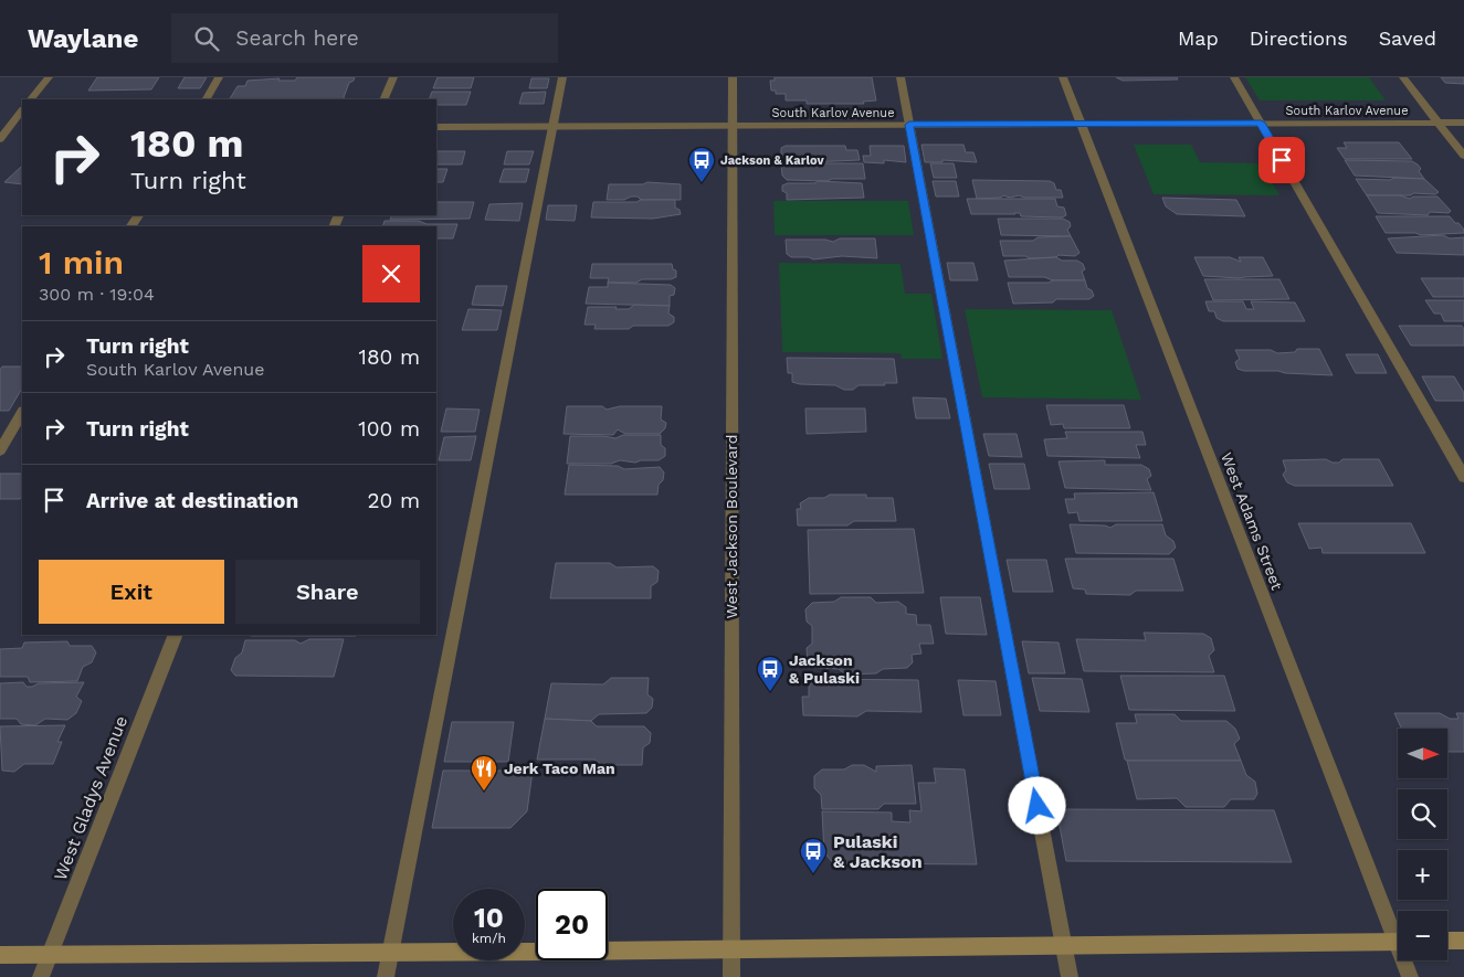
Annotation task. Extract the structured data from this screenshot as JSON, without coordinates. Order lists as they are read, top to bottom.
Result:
{
  "streets": {
    "street": [
      "South Karlov Avenue",
      "West Adams Street",
      "West Jackson Boulevard",
      "West Gladys Avenue"
    ]
  },
  "crossings": [
    ["South Karlov Avenue", "West Adams Street"],
    ["South Karlov Avenue", "West Jackson Boulevard"]
  ],
  "places": {
    "bus stop": ["Jackson & Karlov", "Jackson & Pulaski", "Pulaski & Jackson"],
    "restaurant": ["Jerk Taco Man"]
  },
  "north": "right",
  "page": {
    "header": "Waylane",
    "search": "Search here",
    "nav": ["Map", "Directions", "Saved"],
    "turn": ["180 m", "Turn right"],
    "heading": ["1 min", "300 m · 19:04"],
    "list": [
      {
        "name": "Turn right",
        "note": "South Karlov Avenue",
        "value": "180 m"
      },
      {
        "name": "Turn right",
        "value": "100 m"
      },
      {
        "name": "Arrive at destination",
        "value": "20 m"
      }
    ],
    "buttons": ["Exit", "Share"],
    "map_buttons": ["+", "−"],
    "speed": "10 km/h",
    "limit": "20"
  }
}
